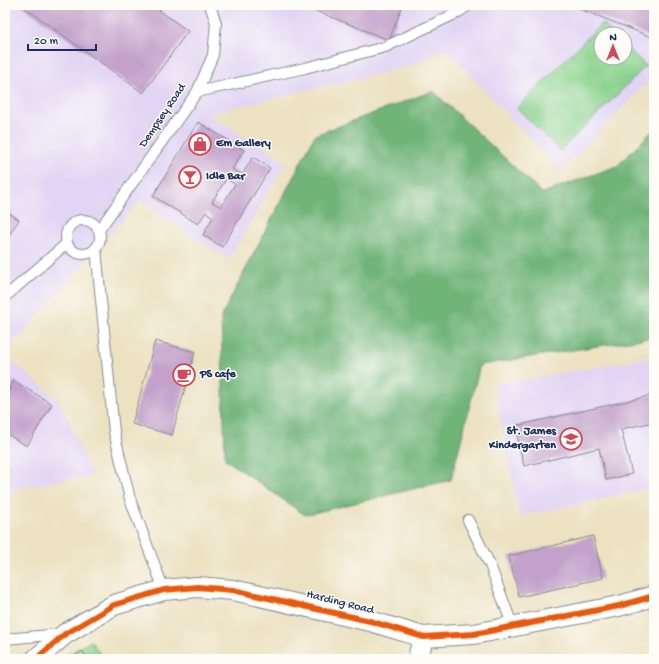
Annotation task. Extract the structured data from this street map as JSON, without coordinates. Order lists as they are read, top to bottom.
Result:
{
  "streets": {
    "street": ["Harding Road"],
    "lane": ["Dempsey Road"]
  },
  "places": {
    "shop": ["Em Gallery"],
    "bar": ["Idle Bar"],
    "cafe": ["PS cafe"],
    "school or university": ["St. James Kindergarten"]
  },
  "scale_bar": "20 m",
  "north": "top"
}
